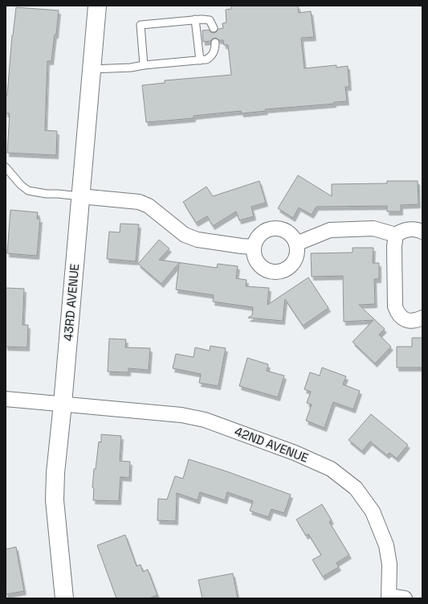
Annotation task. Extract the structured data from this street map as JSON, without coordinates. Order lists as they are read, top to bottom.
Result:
{
  "streets": {
    "street": ["43RD AVENUE", "42ND AVENUE"]
  },
  "crossings": [
    ["43RD AVENUE", "42ND AVENUE"]
  ]
}
